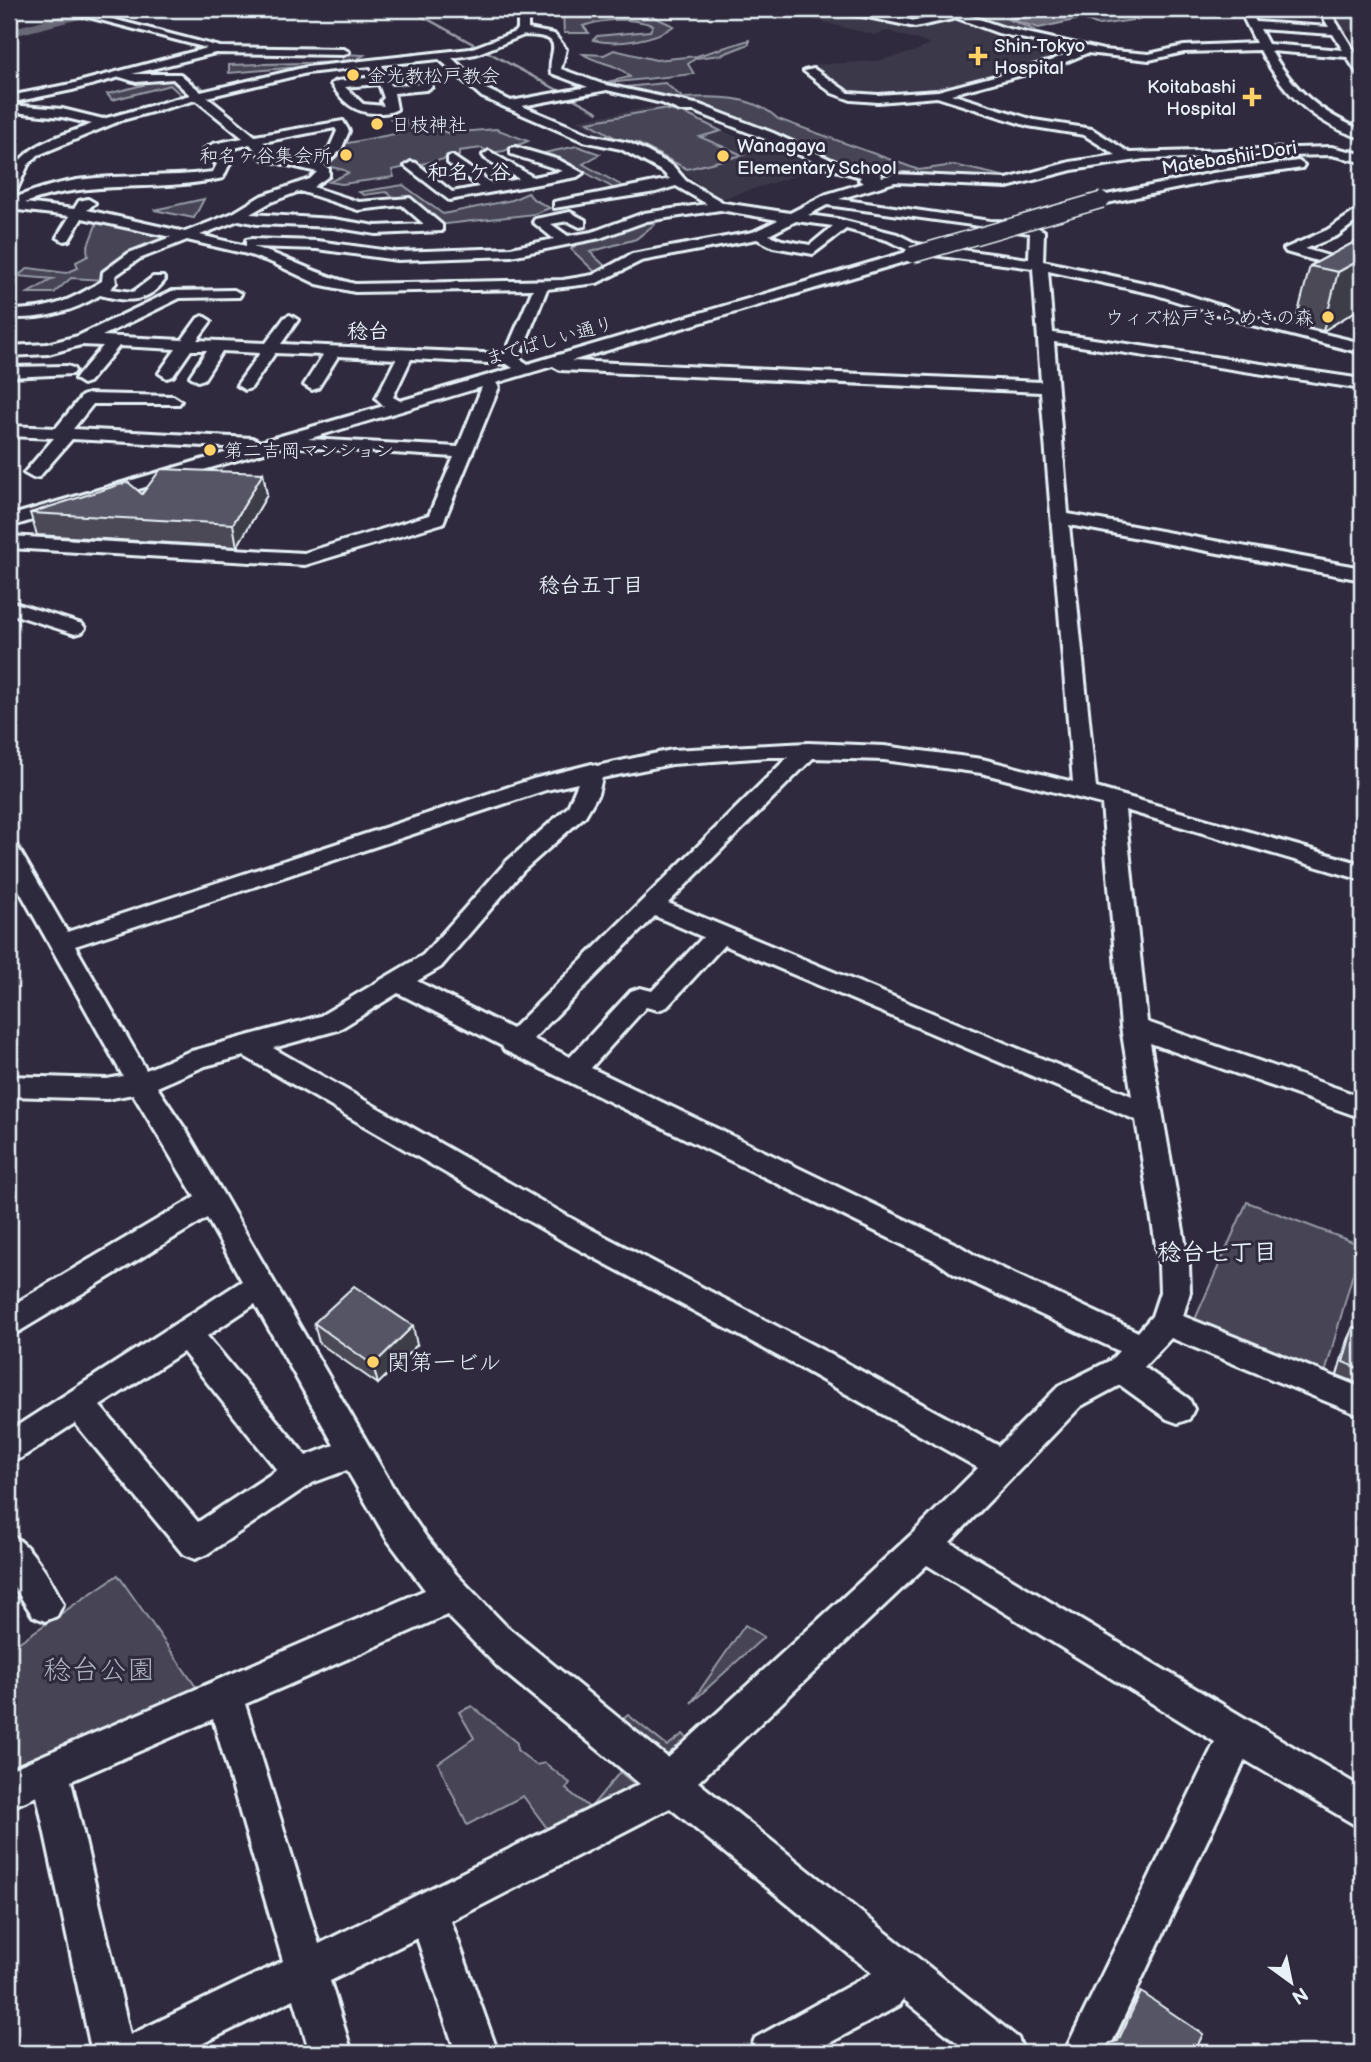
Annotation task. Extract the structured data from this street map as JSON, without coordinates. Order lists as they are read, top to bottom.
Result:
{
  "streets": {
    "street": ["Matebashii-Dori", "までばしい通り"]
  },
  "crossings": [
    ["Matebashii-Dori", "までばしい通り"]
  ],
  "districts": [
    "和名ケ谷",
    "稔台",
    "稔台五丁目",
    "稔台七丁目"
  ],
  "parks": ["稔台公園"],
  "places": {
    "health": ["Shin-Tokyo Hospital", "Koitabashi Hospital"],
    "other": [
      "金光教松戸教会",
      "日枝神社",
      "和名ヶ谷集会所",
      "Wanagaya Elementary School",
      "ウィズ松戸きらめきの森",
      "第二吉岡マンション",
      "関第一ビル"
    ]
  },
  "north": "bottom right"
}
